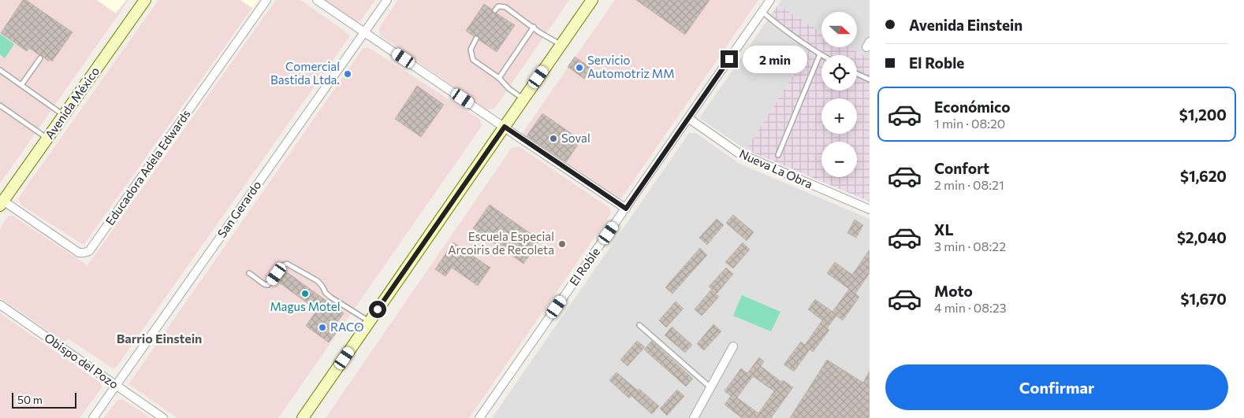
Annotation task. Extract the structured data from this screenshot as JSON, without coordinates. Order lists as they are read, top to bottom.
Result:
{
  "streets": {
    "main road": ["Avenida México"],
    "street": [
      "Educadora Adela Edwards",
      "Nueva La Obra",
      "San Gerardo",
      "El Roble",
      "Obispo del Pozo"
    ]
  },
  "crossings": [
    ["Avenida México", "Educadora Adela Edwards"],
    ["Nueva La Obra", "El Roble"],
    ["San Gerardo", "Obispo del Pozo"]
  ],
  "districts": ["Barrio Einstein"],
  "places": [
    "Servicio Automotriz MM",
    "Comercial Bastida Ltda.",
    "Soval",
    "Escuela Especial Arcoiris de Recoleta",
    "Magus Motel",
    "RACO"
  ],
  "scale_bar": "50 m",
  "north": "right",
  "page": {
    "banner": ["Avenida Einstein", "El Roble"],
    "map_buttons": ["+", "−"],
    "bubble": "2 min",
    "list": [
      {
        "name": "Económico",
        "note": "1 min · 08:20",
        "value": "$1,200"
      },
      {
        "name": "Confort",
        "note": "2 min · 08:21",
        "value": "$1,620"
      },
      {
        "name": "XL",
        "note": "3 min · 08:22",
        "value": "$2,040"
      },
      {
        "name": "Moto",
        "note": "4 min · 08:23",
        "value": "$1,670"
      }
    ],
    "buttons": "Confirmar",
    "scale": "50 m"
  }
}
